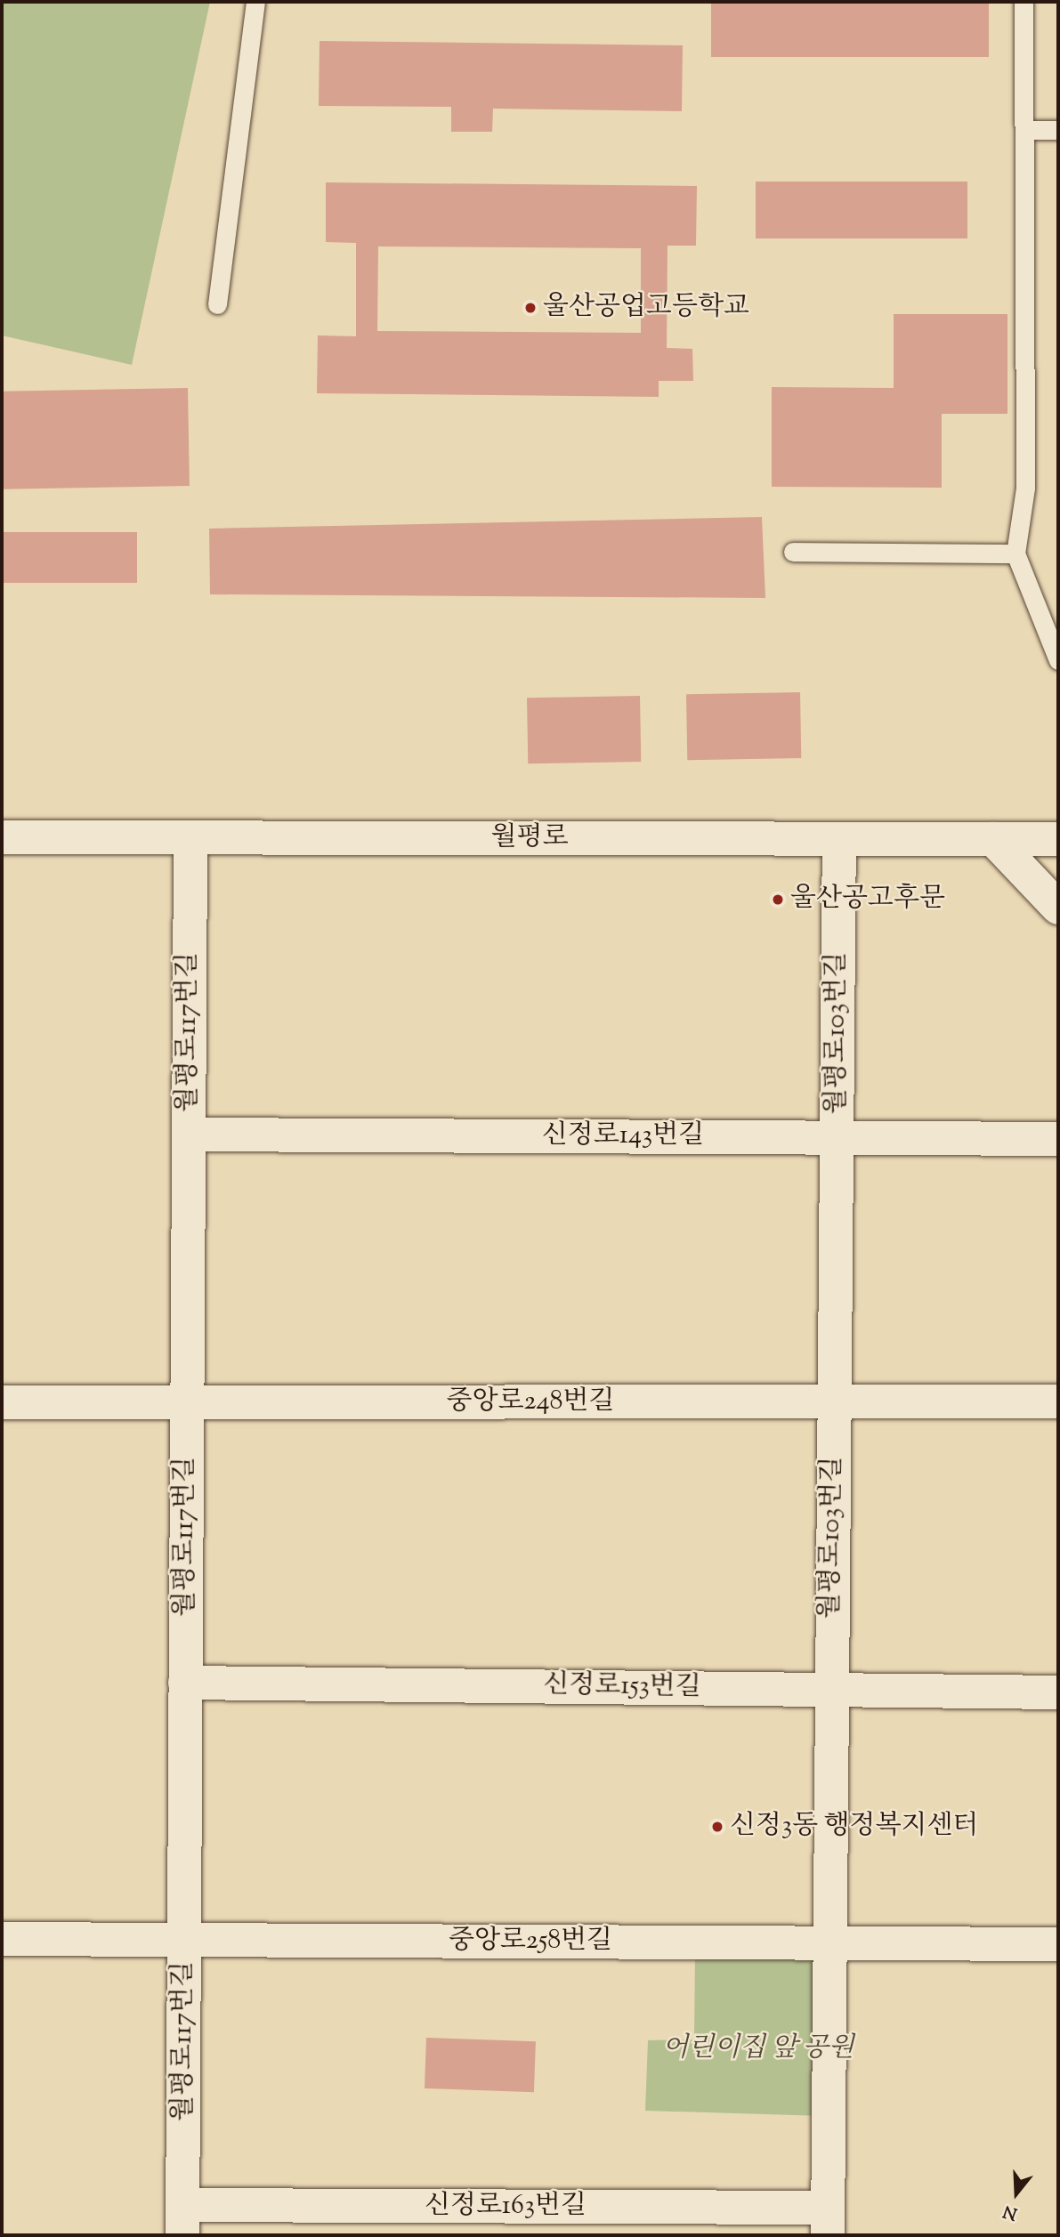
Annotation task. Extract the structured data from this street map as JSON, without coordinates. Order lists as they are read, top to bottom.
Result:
{
  "streets": {
    "street": [
      "월평로",
      "월평로117번길",
      "월평로103번길",
      "신정로143번길",
      "중앙로248번길",
      "신정로153번길",
      "중앙로258번길",
      "신정로163번길"
    ]
  },
  "crossings": [
    ["월평로", "월평로117번길"],
    ["월평로", "월평로103번길"],
    ["월평로117번길", "신정로143번길"],
    ["월평로117번길", "중앙로248번길"],
    ["월평로117번길", "신정로153번길"],
    ["월평로117번길", "중앙로258번길"],
    ["월평로117번길", "신정로163번길"],
    ["월평로103번길", "신정로143번길"],
    ["월평로103번길", "중앙로248번길"],
    ["월평로103번길", "신정로153번길"],
    ["월평로103번길", "중앙로258번길"],
    ["월평로103번길", "신정로163번길"]
  ],
  "parks": ["어린이집 앞 공원"],
  "places": ["울산공업고등학교", "울산공고후문", "신정3동 행정복지센터"],
  "north": "bottom"
}
